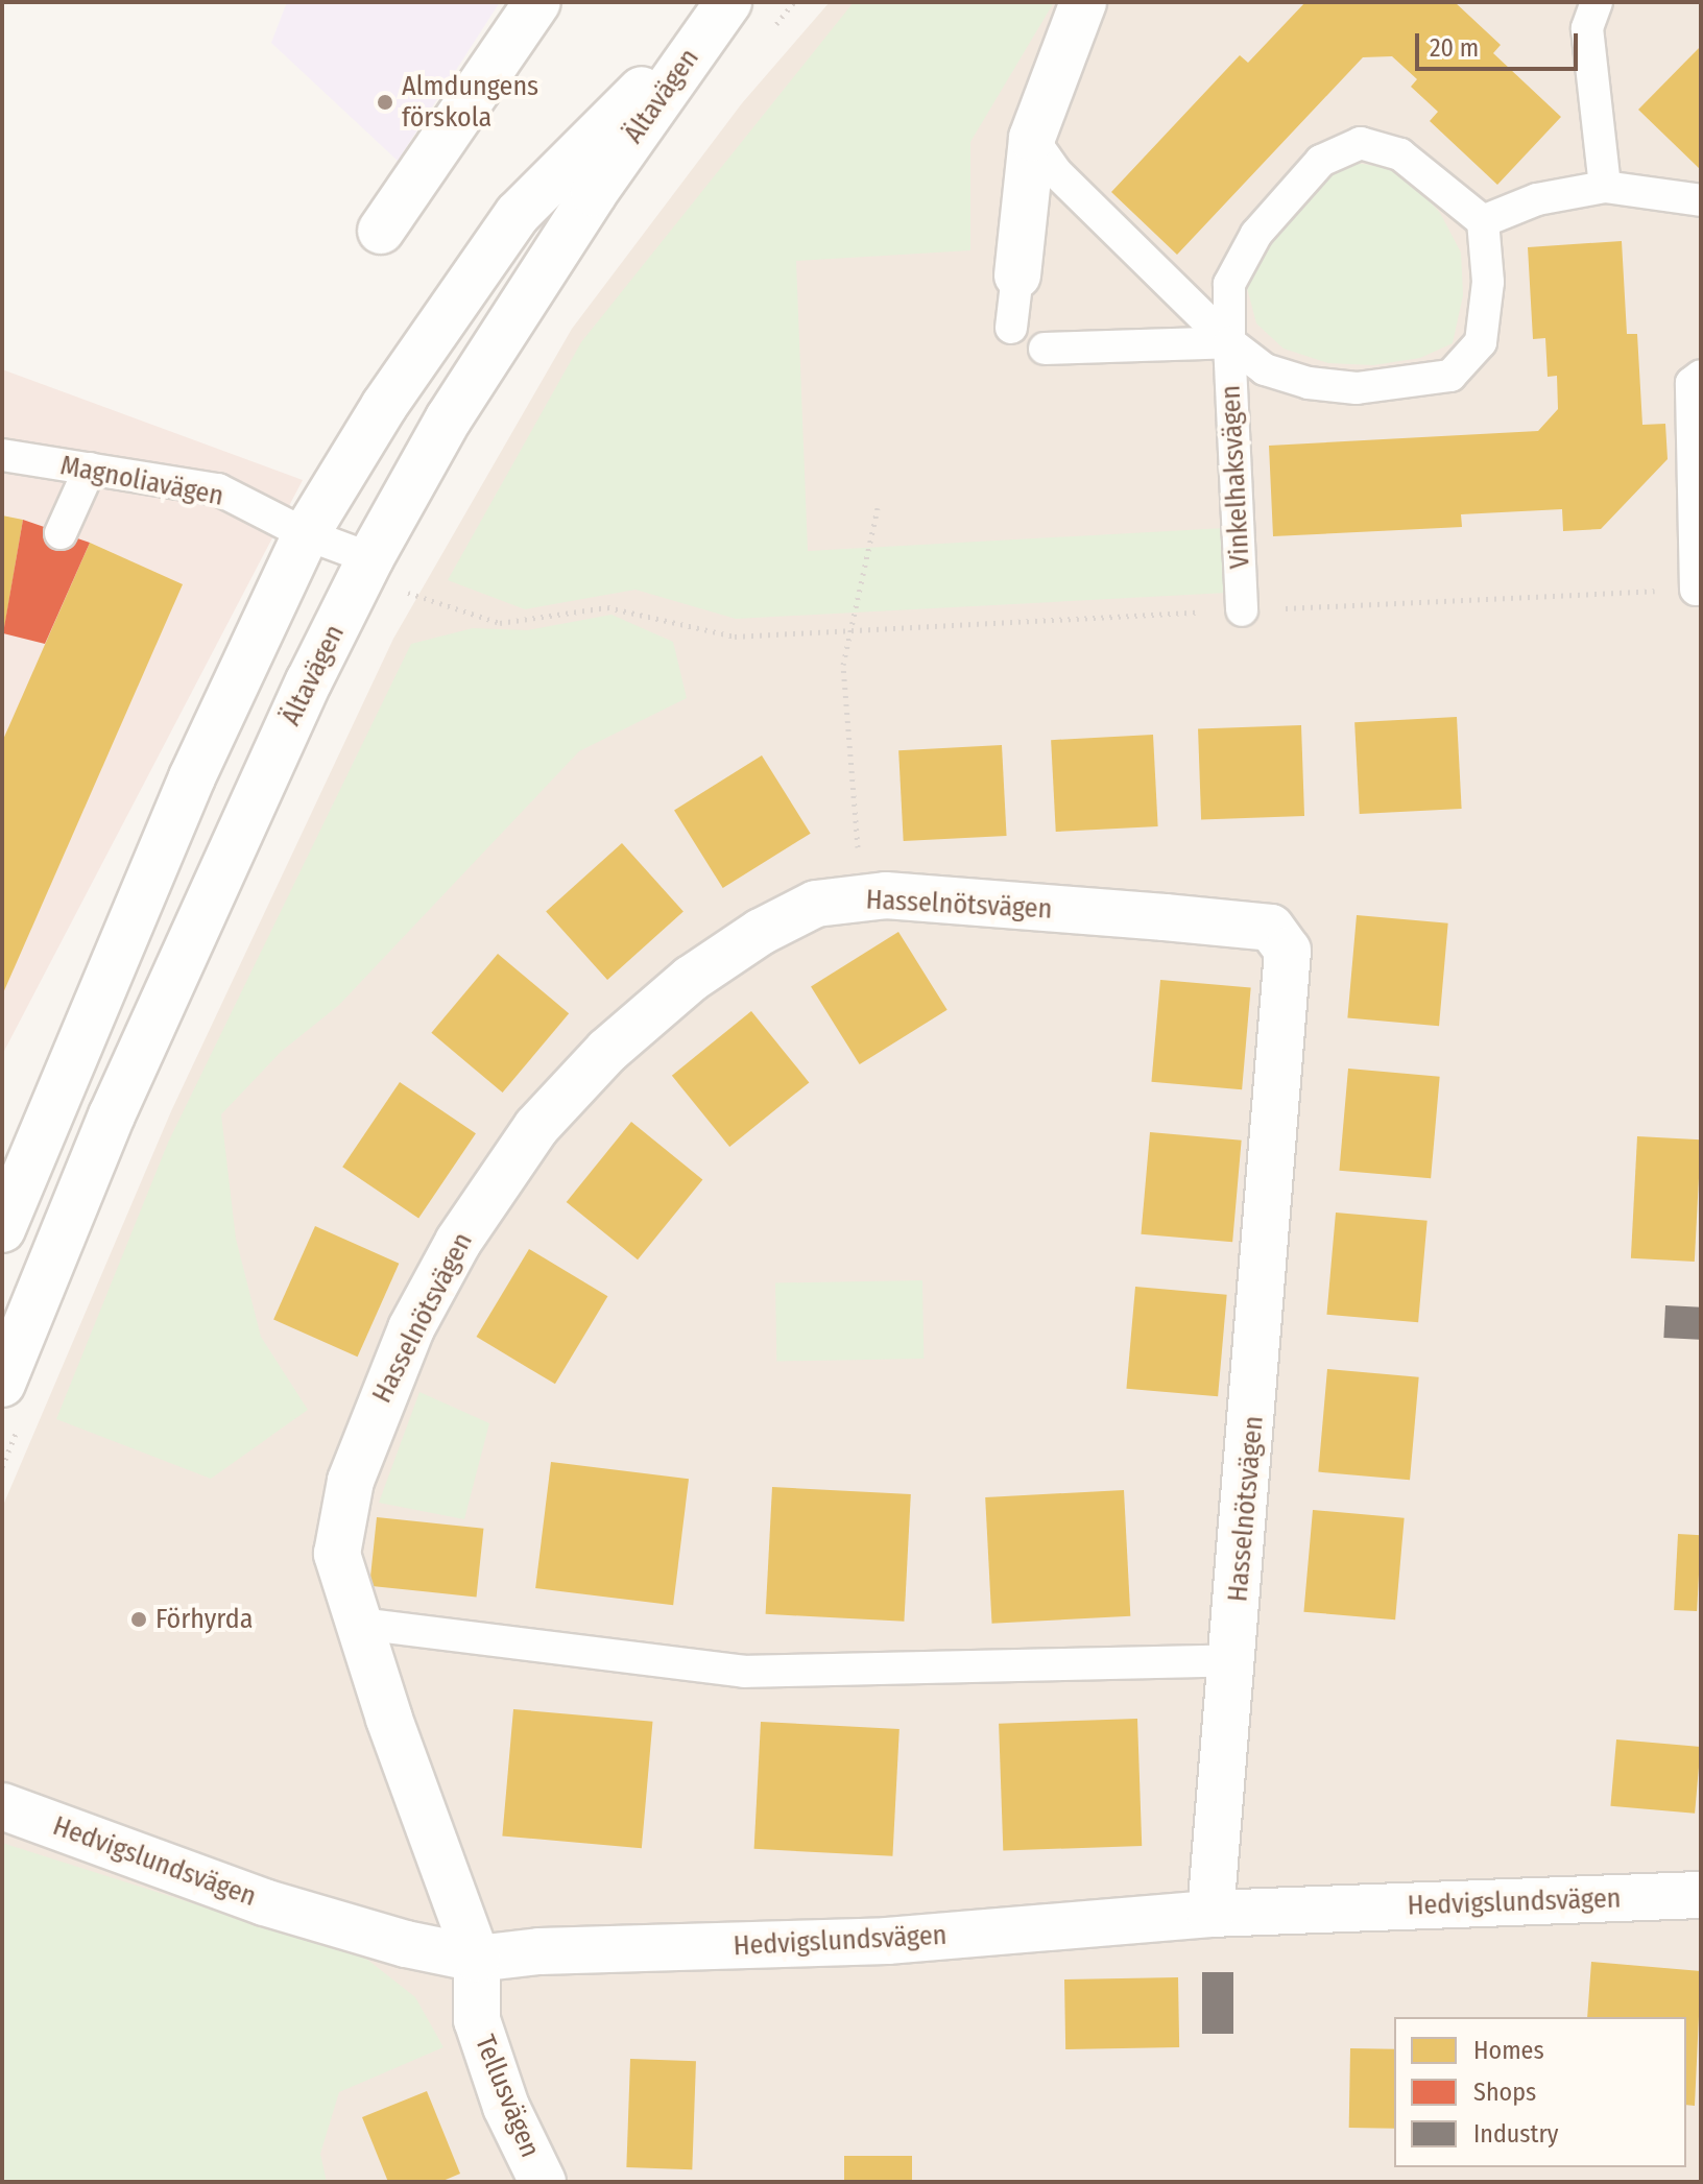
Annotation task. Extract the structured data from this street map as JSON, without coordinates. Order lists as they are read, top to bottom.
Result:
{
  "streets": {
    "street": [
      "Ältavägen",
      "Hasselnötsvägen",
      "Hedvigslundsvägen",
      "Tellusvägen"
    ],
    "lane": ["Vinkelhaksvägen", "Magnoliavägen"]
  },
  "crossings": [
    ["Ältavägen", "Magnoliavägen"],
    ["Hasselnötsvägen", "Hedvigslundsvägen"],
    ["Hasselnötsvägen", "Tellusvägen"],
    ["Hedvigslundsvägen", "Tellusvägen"]
  ],
  "places": ["Almdungens förskola", "Förhyrda"],
  "legend": ["Homes", "Shops", "Industry"],
  "scale_bar": "20 m"
}
